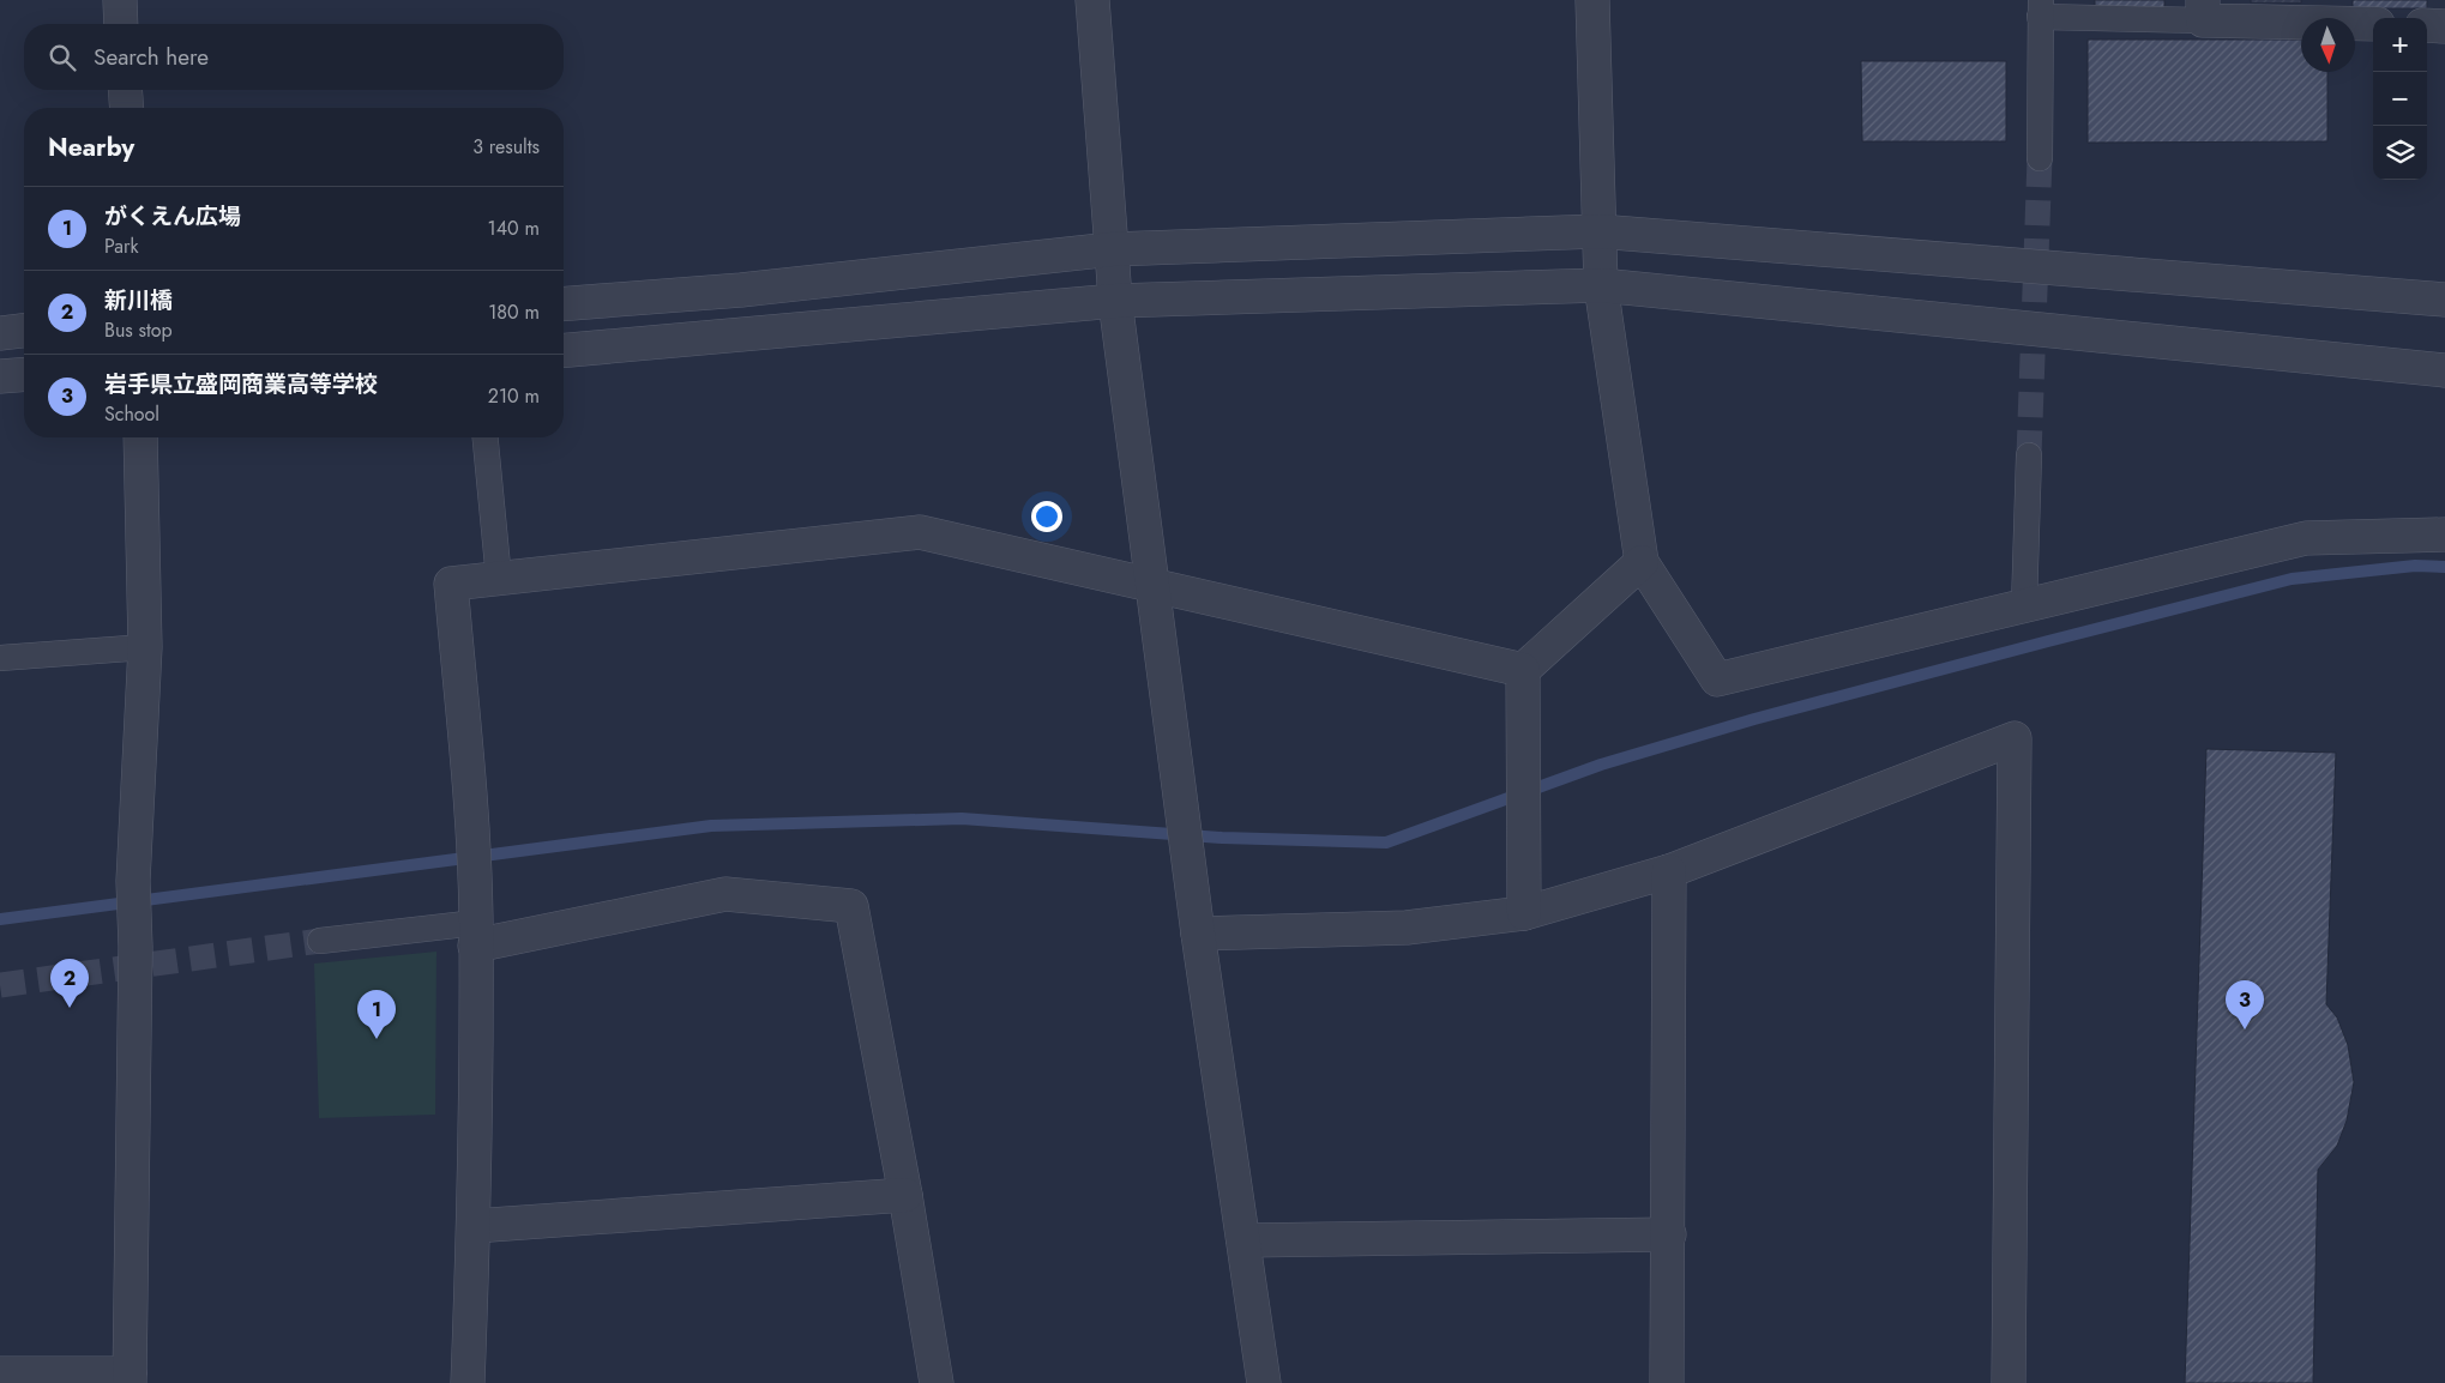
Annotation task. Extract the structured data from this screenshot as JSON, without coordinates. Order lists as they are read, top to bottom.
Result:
{
  "north": "bottom",
  "page": {
    "map_buttons": ["+", "−"],
    "search": "Search here",
    "heading": ["Nearby", "3 results"],
    "list": [
      {
        "mark": "1",
        "name": "がくえん広場",
        "note": "Park",
        "value": "140 m"
      },
      {
        "mark": "2",
        "name": "新川橋",
        "note": "Bus stop",
        "value": "180 m"
      },
      {
        "mark": "3",
        "name": "岩手県立盛岡商業高等学校",
        "note": "School",
        "value": "210 m"
      }
    ],
    "pins": ["2", "3", "1"]
  }
}
